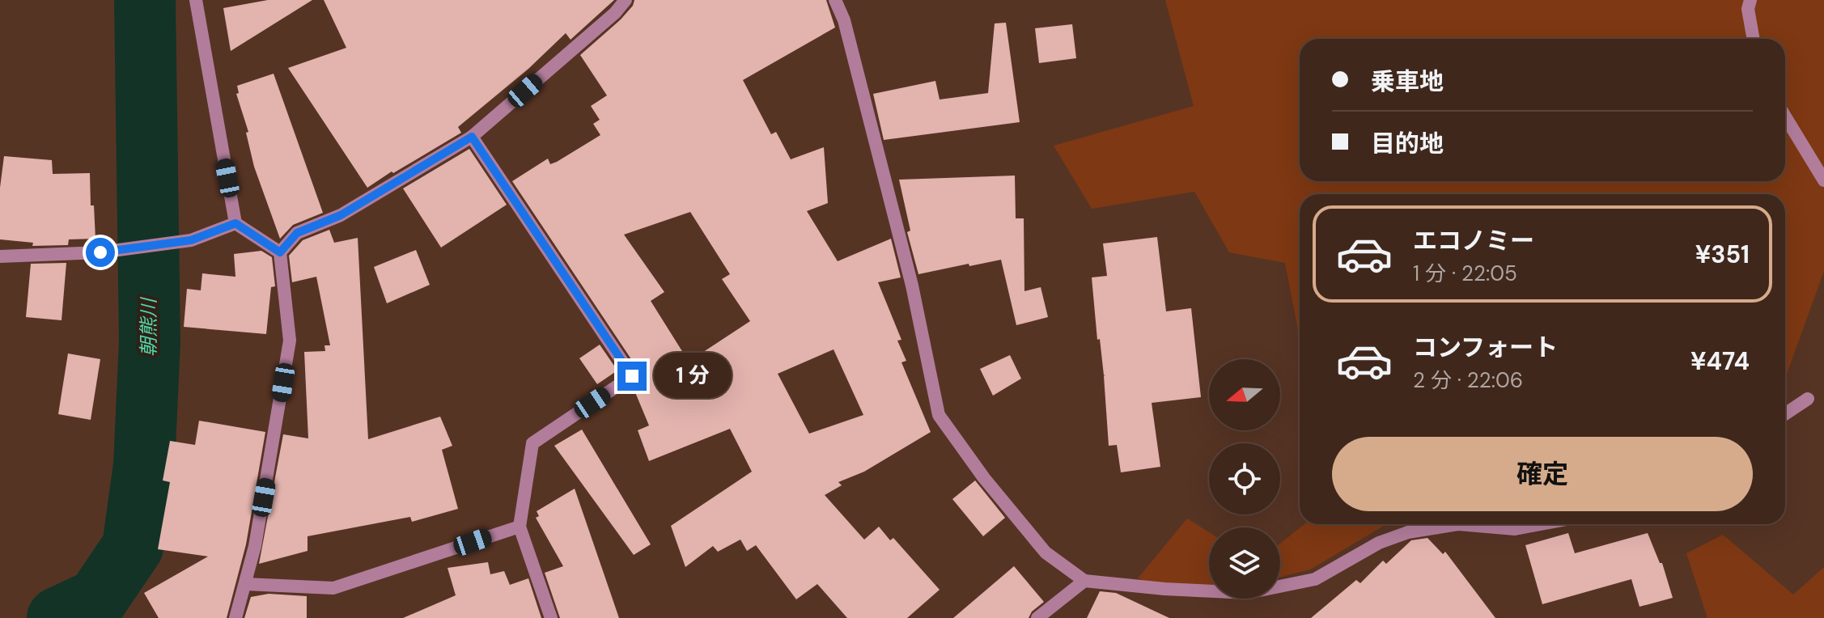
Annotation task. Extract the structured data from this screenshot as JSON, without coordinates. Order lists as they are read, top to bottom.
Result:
{
  "water": ["朝熊川"],
  "north": "left",
  "page": {
    "banner": ["乗車地", "目的地"],
    "list": [
      {
        "name": "エコノミー",
        "note": "1 分 · 22:05",
        "value": "¥351"
      },
      {
        "name": "コンフォート",
        "note": "2 分 · 22:06",
        "value": "¥474"
      }
    ],
    "bubble": "1 分",
    "buttons": "確定"
  }
}
